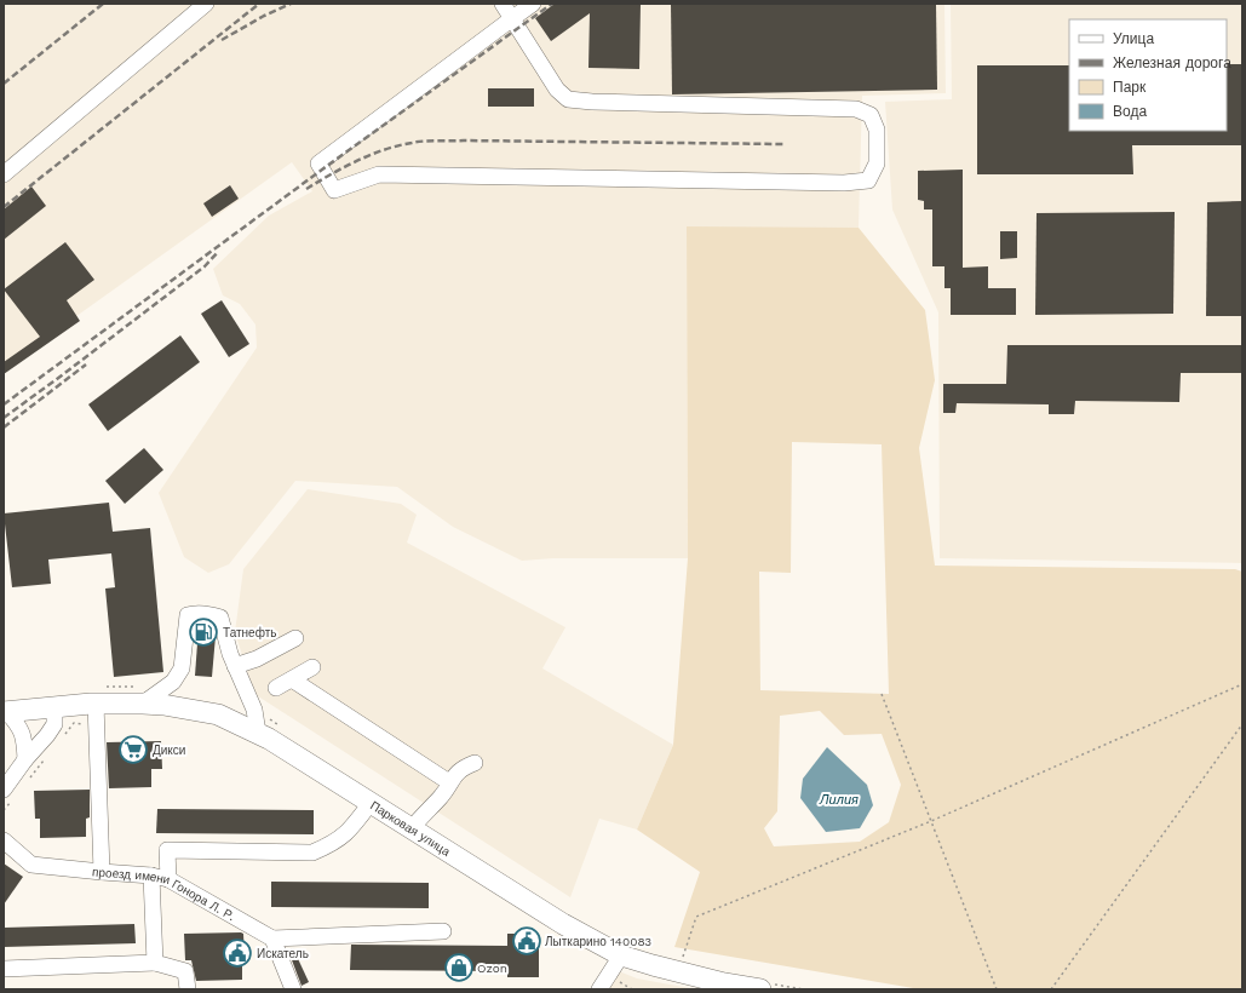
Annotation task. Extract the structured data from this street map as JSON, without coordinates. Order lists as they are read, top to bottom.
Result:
{
  "streets": {
    "main road": ["Парковая улица"],
    "street": ["проезд имени Гонора Л. Р."]
  },
  "water": ["Лилия"],
  "places": {
    "fuel station": ["Татнефть"],
    "supermarket": ["Дикси"],
    "public building": ["Лыткарино 140083", "Искатель"],
    "shop": ["Ozon"]
  },
  "legend": [
    "Улица",
    "Железная дорога",
    "Парк",
    "Вода"
  ]
}
